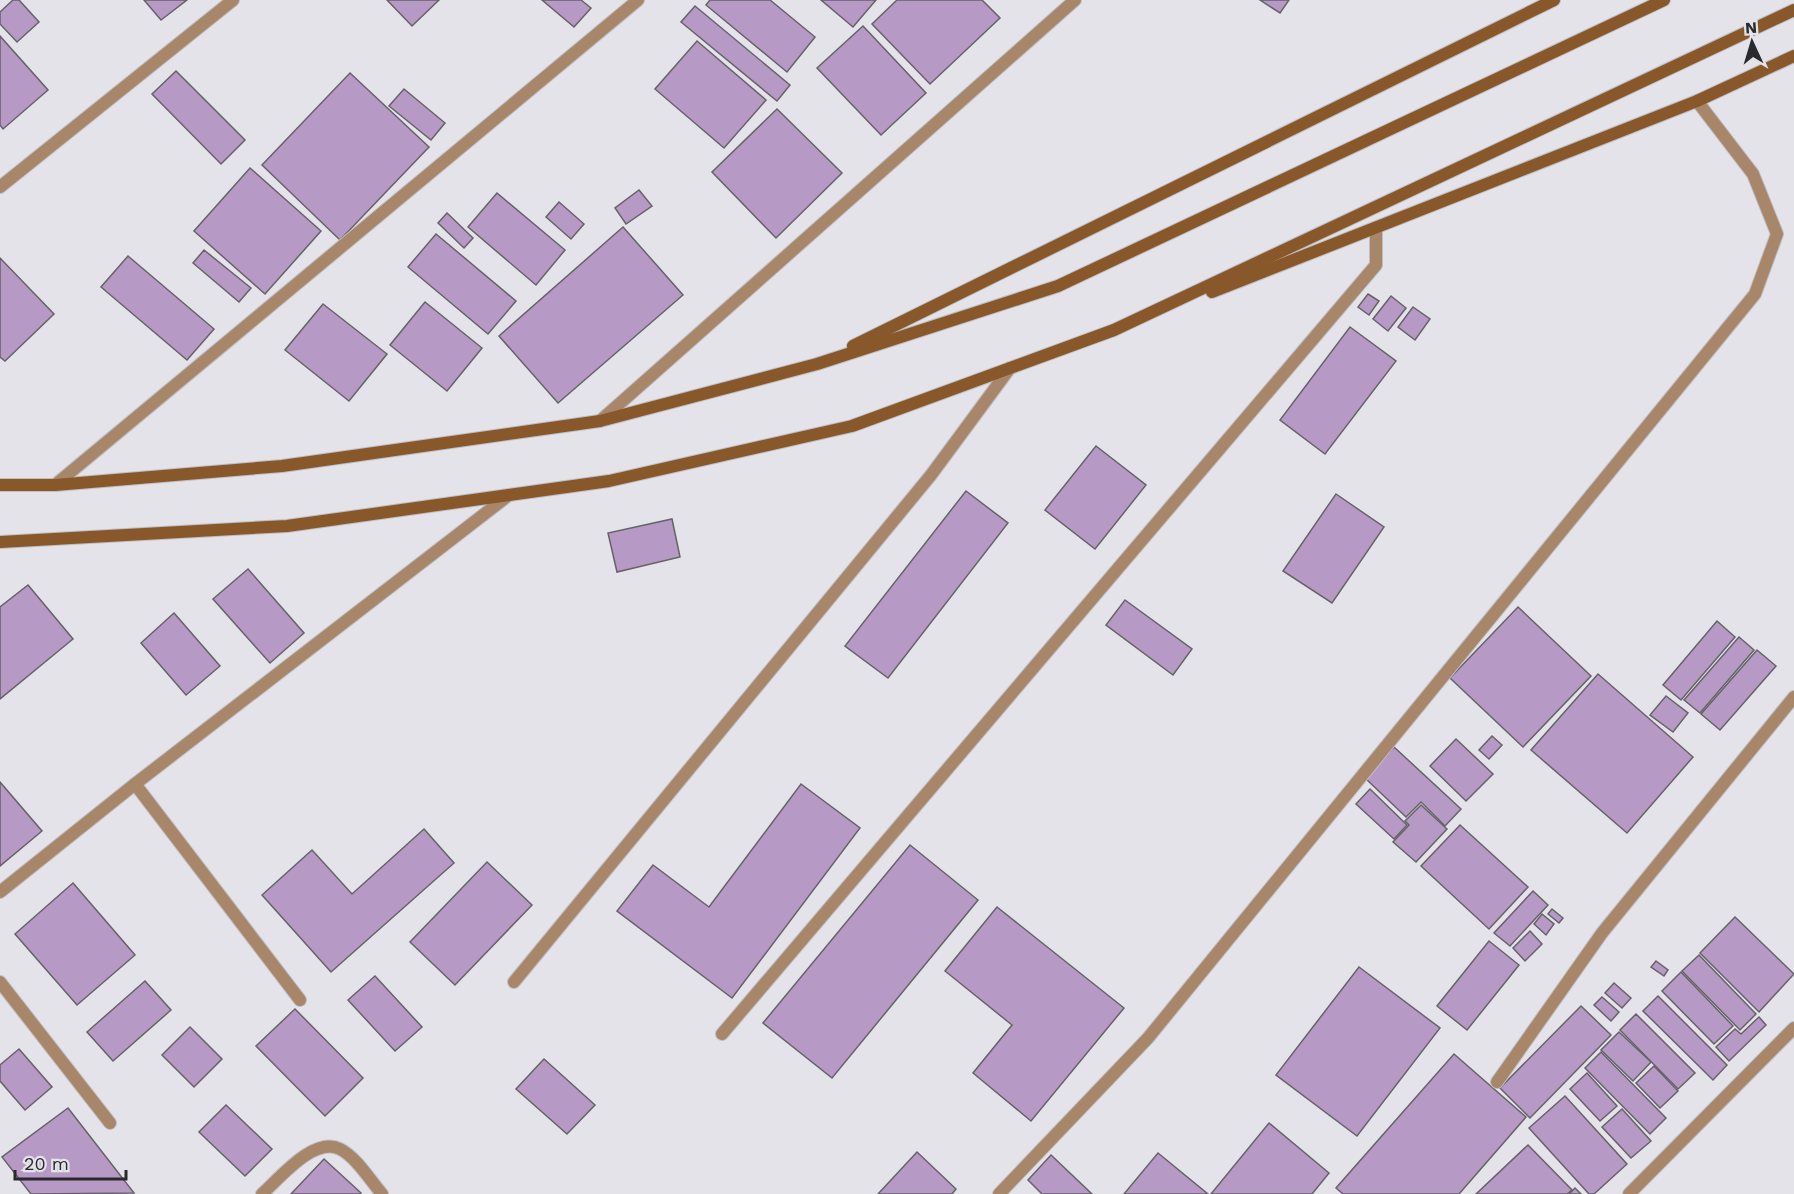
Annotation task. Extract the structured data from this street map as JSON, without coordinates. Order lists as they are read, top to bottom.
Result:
{
  "scale_bar": "20 m",
  "north": "top"
}
